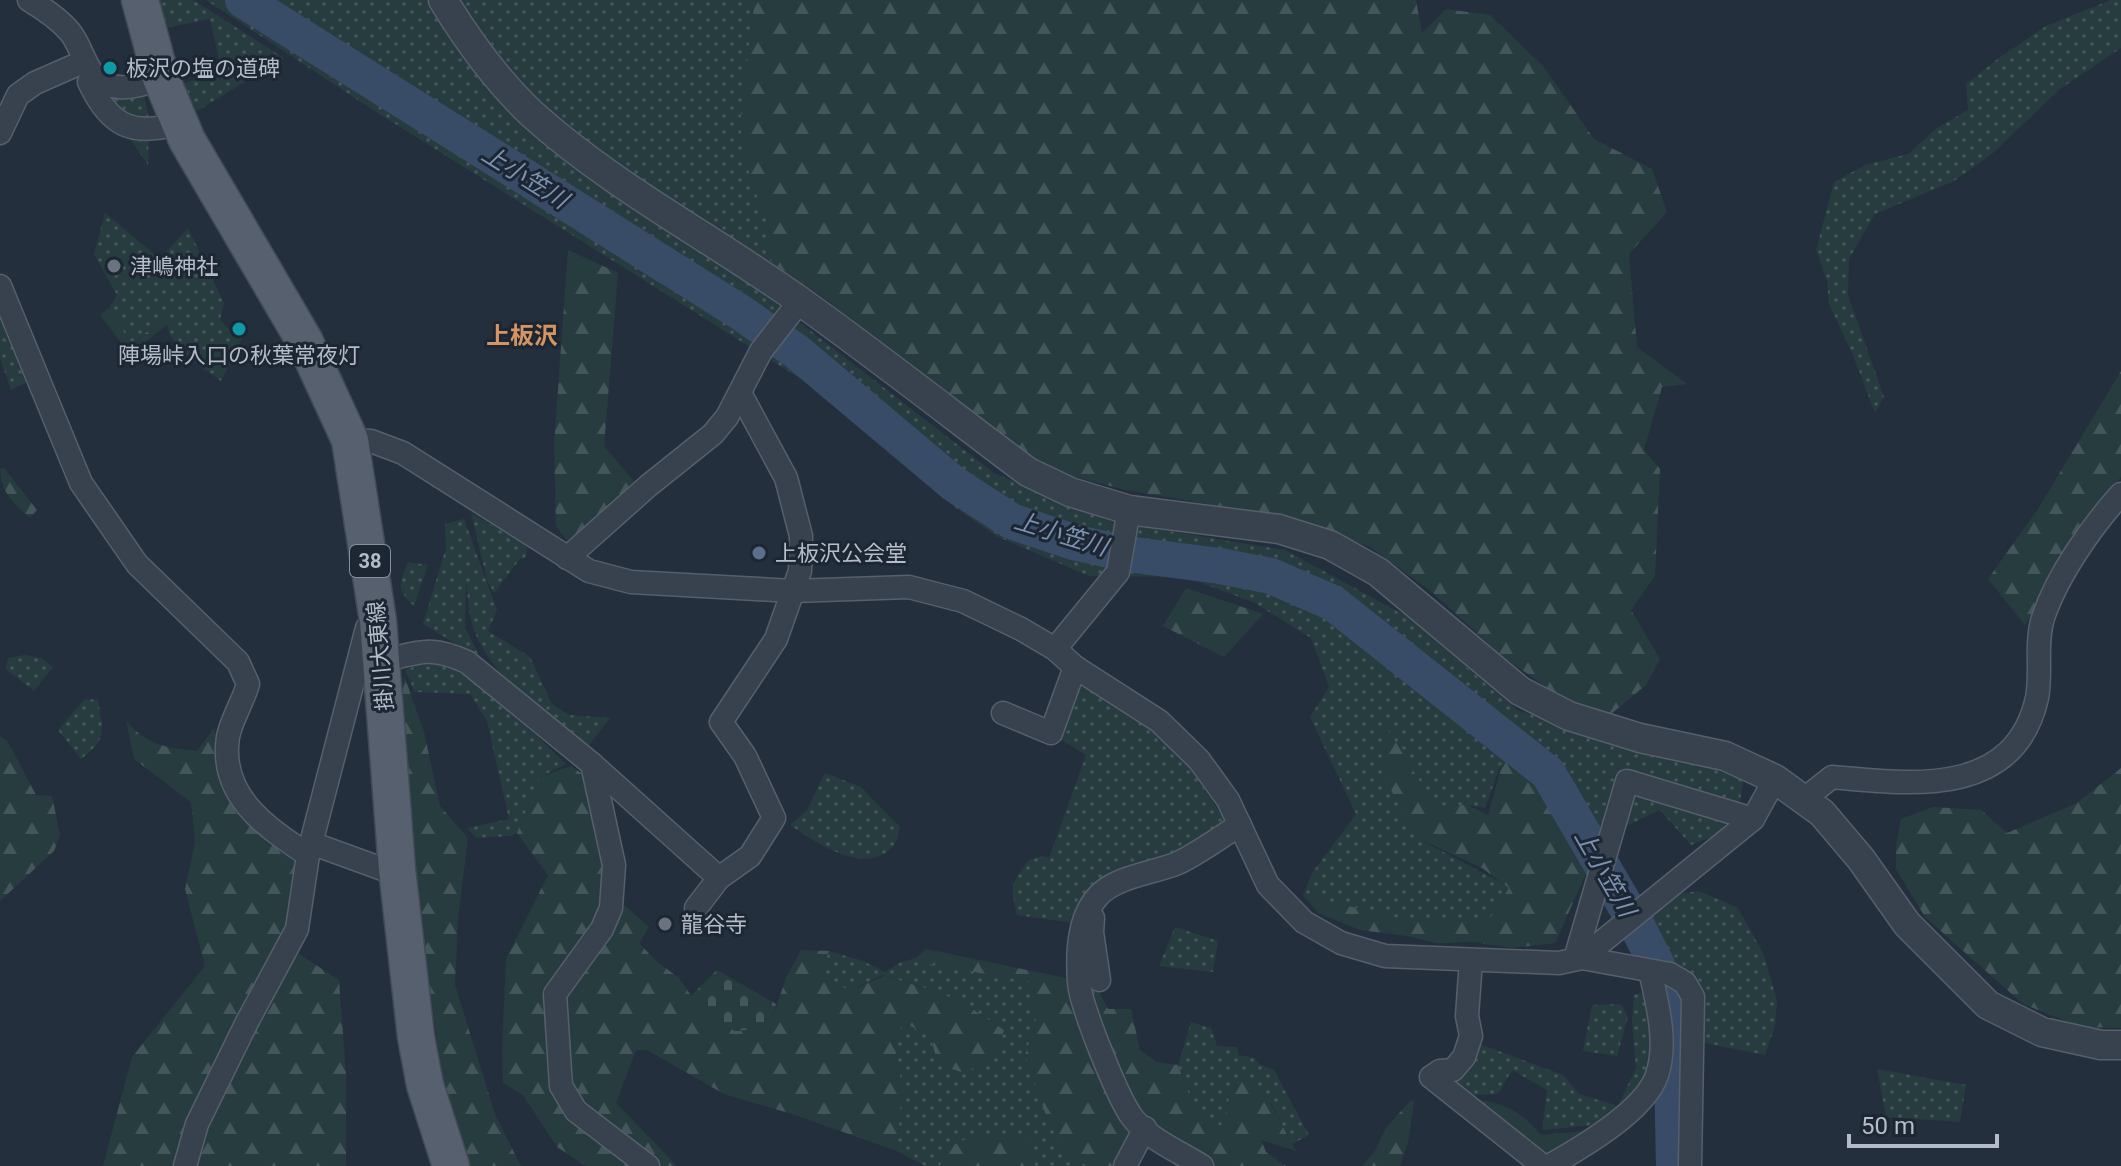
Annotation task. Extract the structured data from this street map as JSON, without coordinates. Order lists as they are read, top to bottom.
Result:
{
  "streets": {
    "main road": ["38", "掛川大東線"]
  },
  "districts": ["上板沢"],
  "water": ["上小笠川"],
  "places": [
    "板沢の塩の道碑",
    "津嶋神社",
    "陣場峠入口の秋葉常夜灯",
    "上板沢公会堂",
    "龍谷寺"
  ],
  "scale_bar": "50 m"
}
